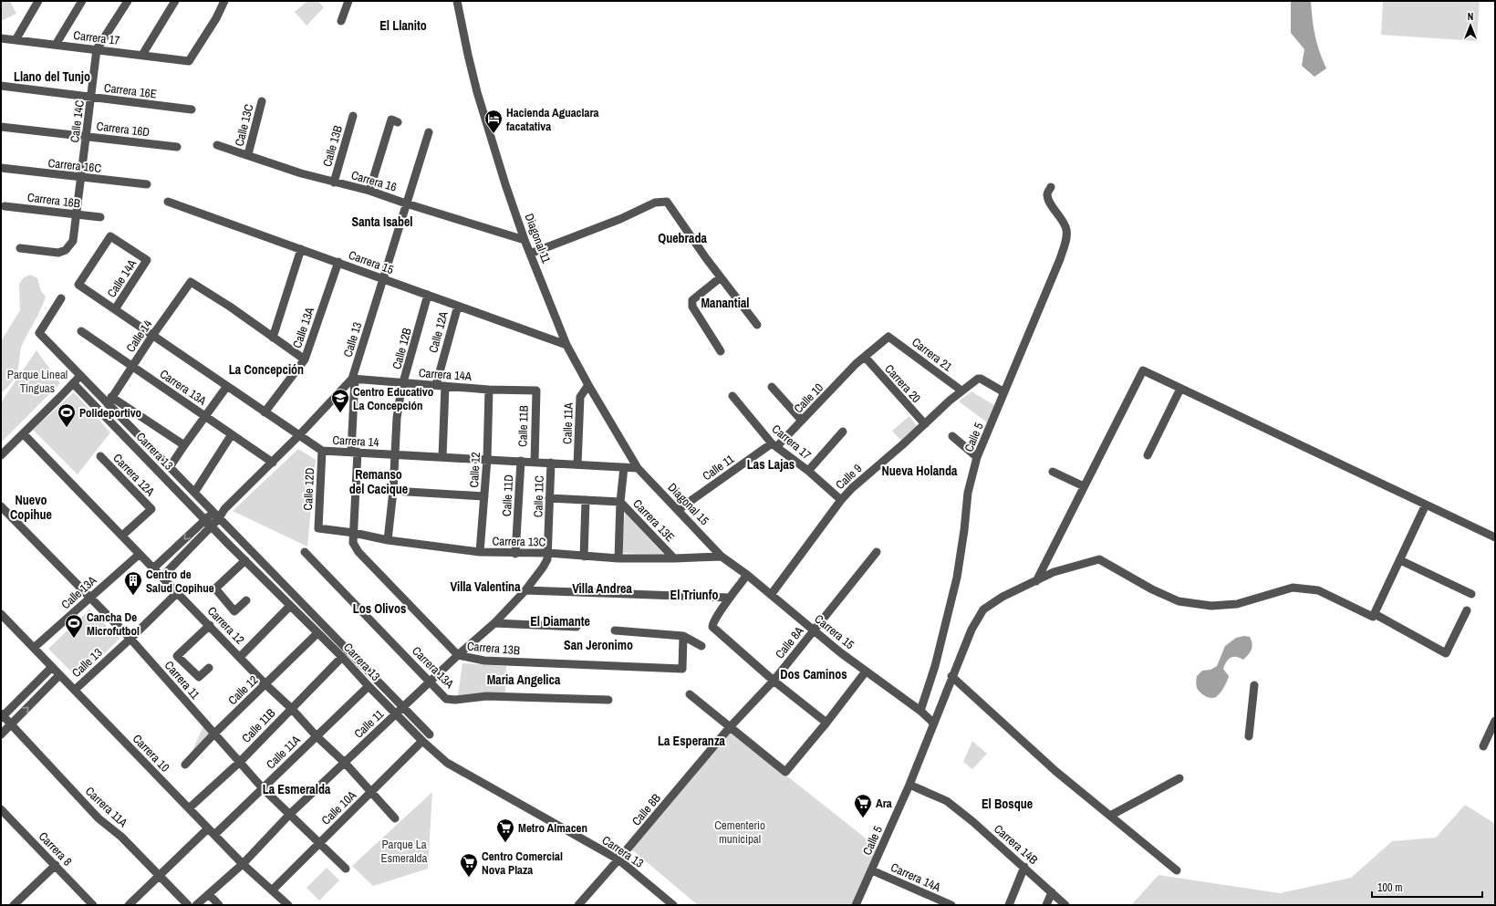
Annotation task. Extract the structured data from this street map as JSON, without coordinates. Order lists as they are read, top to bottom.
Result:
{
  "streets": {
    "street": [
      "Carrera 17",
      "Carrera 16E",
      "Calle 14C",
      "Calle 13C",
      "Carrera 16D",
      "Calle 13B",
      "Carrera 16C",
      "Carrera 16",
      "Carrera 16B",
      "Diagonal 11",
      "Carrera 15",
      "Calle 14A",
      "Calle 13A",
      "Calle 12A",
      "Calle 14",
      "Calle 13",
      "Calle 12B",
      "Carrera 21",
      "Carrera 14A",
      "Carrera 20",
      "Carrera 13A",
      "Calle 10",
      "Calle 11A",
      "Calle 11B",
      "Calle 5",
      "Carrera 14",
      "Carrera 13",
      "Calle 11",
      "Calle 12",
      "Carrera 12A",
      "Calle 9",
      "Calle 12D",
      "Calle 11D",
      "Calle 11C",
      "Diagonal 15",
      "Carrera 13E",
      "Carrera 13C",
      "Carrera 12",
      "Calle 8A",
      "Carrera 13B",
      "Carrera 11",
      "Carrera 10",
      "Carrera 11A",
      "Calle 10A",
      "Calle 8B",
      "Carrera 14B",
      "Carrera 8"
    ]
  },
  "crossings": [
    ["Carrera 17", "Calle 14C"],
    ["Carrera 17", "Calle 10"],
    ["Carrera 17", "Calle 11"],
    ["Carrera 17", "Calle 9"],
    ["Carrera 16E", "Calle 14C"],
    ["Calle 14C", "Carrera 16D"],
    ["Calle 14C", "Carrera 16C"],
    ["Calle 14C", "Carrera 16B"],
    ["Calle 13C", "Carrera 16"],
    ["Calle 13B", "Carrera 16"],
    ["Carrera 16", "Diagonal 11"],
    ["Carrera 16", "Calle 13"],
    ["Diagonal 11", "Carrera 15"],
    ["Diagonal 11", "Calle 11A"],
    ["Diagonal 11", "Carrera 14"],
    ["Diagonal 11", "Diagonal 15"],
    ["Carrera 15", "Calle 13A"],
    ["Carrera 15", "Calle 12A"],
    ["Carrera 15", "Calle 13"],
    ["Carrera 15", "Calle 12B"],
    ["Carrera 15", "Calle 5"],
    ["Carrera 15", "Calle 9"],
    ["Carrera 15", "Diagonal 15"],
    ["Carrera 15", "Carrera 13C"],
    ["Carrera 15", "Calle 8A"],
    ["Calle 14A", "Carrera 14"],
    ["Calle 13A", "Carrera 14"],
    ["Calle 13A", "Carrera 12"],
    ["Calle 13A", "Carrera 11"],
    ["Calle 13A", "Carrera 10"],
    ["Calle 12A", "Carrera 14A"],
    ["Calle 12A", "Carrera 14"],
    ["Calle 14", "Carrera 13A"],
    ["Calle 14", "Carrera 14"],
    ["Calle 14", "Carrera 13"],
    ["Calle 13", "Carrera 14A"],
    ["Calle 13", "Carrera 13A"],
    ["Calle 13", "Carrera 14"],
    ["Calle 13", "Carrera 13"],
    ["Calle 13", "Carrera 12"],
    ["Calle 13", "Carrera 13B"],
    ["Calle 13", "Carrera 11"],
    ["Calle 13", "Carrera 10"],
    ["Calle 13", "Carrera 11A"],
    ["Calle 12B", "Carrera 14A"],
    ["Calle 12B", "Carrera 14"],
    ["Calle 12B", "Carrera 13C"],
    ["Carrera 21", "Calle 10"],
    ["Carrera 21", "Calle 9"],
    ["Carrera 14A", "Calle 11B"],
    ["Carrera 14A", "Calle 5"],
    ["Carrera 14A", "Calle 12"],
    ["Carrera 14A", "Carrera 13B"],
    ["Carrera 20", "Calle 10"],
    ["Carrera 20", "Calle 9"],
    ["Carrera 13A", "Calle 11"],
    ["Calle 10", "Calle 11"],
    ["Calle 11A", "Carrera 14"],
    ["Calle 11A", "Carrera 13"],
    ["Calle 11A", "Carrera 12"],
    ["Calle 11A", "Carrera 11"],
    ["Calle 11A", "Carrera 10"],
    ["Calle 11B", "Carrera 14"],
    ["Calle 11B", "Carrera 13"],
    ["Calle 11B", "Carrera 12"],
    ["Calle 11B", "Carrera 11"],
    ["Calle 11B", "Carrera 10"],
    ["Calle 5", "Calle 9"],
    ["Calle 5", "Carrera 14B"],
    ["Carrera 14", "Calle 12"],
    ["Carrera 14", "Calle 12D"],
    ["Carrera 14", "Calle 11D"],
    ["Carrera 14", "Calle 11C"],
    ["Carrera 14", "Diagonal 15"],
    ["Carrera 14", "Carrera 13B"],
    ["Carrera 13", "Calle 11"],
    ["Carrera 13", "Calle 12"],
    ["Carrera 13", "Calle 10A"],
    ["Carrera 13", "Calle 8B"],
    ["Calle 11", "Calle 11C"],
    ["Calle 11", "Diagonal 15"],
    ["Calle 11", "Carrera 13C"],
    ["Calle 11", "Carrera 12"],
    ["Calle 11", "Carrera 13B"],
    ["Calle 11", "Carrera 11"],
    ["Calle 11", "Carrera 10"],
    ["Calle 12", "Carrera 13C"],
    ["Calle 12", "Carrera 12"],
    ["Calle 12", "Carrera 11"],
    ["Carrera 12A", "Carrera 12"],
    ["Calle 12D", "Carrera 13C"],
    ["Calle 11D", "Carrera 13C"],
    ["Calle 11C", "Carrera 13E"],
    ["Calle 11C", "Carrera 13C"],
    ["Diagonal 15", "Carrera 13C"],
    ["Carrera 13E", "Carrera 13C"],
    ["Carrera 13C", "Carrera 13B"],
    ["Carrera 12", "Calle 10A"],
    ["Calle 8A", "Calle 8B"],
    ["Carrera 11", "Calle 10A"],
    ["Carrera 10", "Calle 10A"]
  ],
  "districts": [
    "El Llanito",
    "Llano del Tunjo",
    "Santa Isabel",
    "Quebrada",
    "Manantial",
    "La Concepción",
    "Las Lajas",
    "Nueva Holanda",
    "Remanso del Cacique",
    "Nuevo Copihue",
    "Villa Valentina",
    "Villa Andrea",
    "El Triunfo",
    "Los Olivos",
    "El Diamante",
    "San Jeronimo",
    "Dos Caminos",
    "Maria Angelica",
    "La Esperanza",
    "La Esmeralda",
    "El Bosque"
  ],
  "parks": ["Parque Lineal Tinguas", "Cementerio municipal", "Parque La Esmeralda"],
  "places": {
    "hotel": ["Hacienda Aguaclara facatativa"],
    "school or university": ["Centro Educativo La Concepción"],
    "sports": ["Polideportivo", "Cancha De Microfutbol"],
    "building": ["Centro de Salud Copihue"],
    "supermarket": ["Ara", "Metro Almacen", "Centro Comercial Nova Plaza"]
  },
  "scale_bar": "100 m",
  "north": "top"
}
